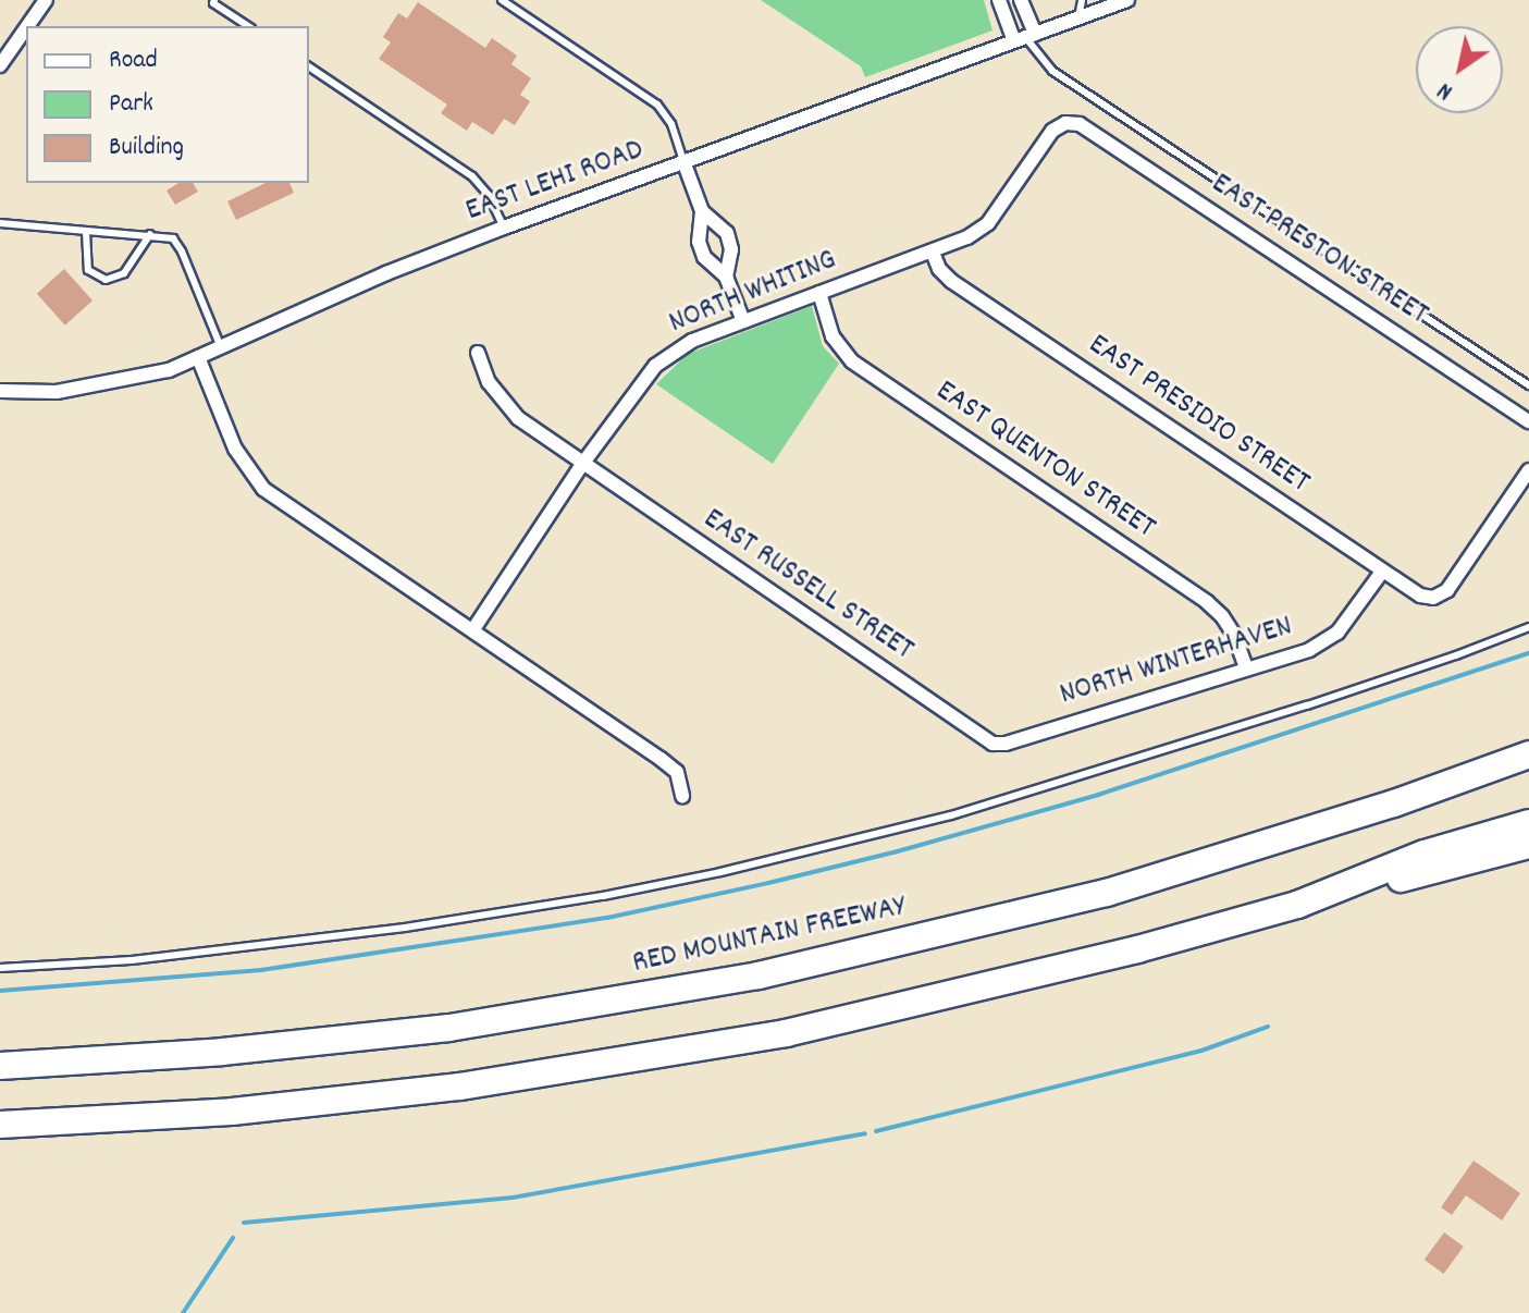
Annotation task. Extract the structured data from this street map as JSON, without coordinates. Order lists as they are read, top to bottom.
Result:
{
  "streets": {
    "highway": ["RED MOUNTAIN FREEWAY"],
    "street": [
      "EAST LEHI ROAD",
      "EAST PRESTON STREET",
      "NORTH WHITING",
      "EAST PRESIDIO STREET",
      "EAST QUENTON STREET",
      "EAST RUSSELL STREET",
      "NORTH WINTERHAVEN"
    ]
  },
  "crossings": [
    ["EAST PRESTON STREET", "NORTH WHITING"],
    ["NORTH WHITING", "EAST PRESIDIO STREET"],
    ["NORTH WHITING", "EAST QUENTON STREET"],
    ["NORTH WHITING", "EAST RUSSELL STREET"],
    ["EAST PRESIDIO STREET", "NORTH WINTERHAVEN"],
    ["EAST QUENTON STREET", "NORTH WINTERHAVEN"],
    ["EAST RUSSELL STREET", "NORTH WINTERHAVEN"]
  ],
  "legend": ["Road", "Park", "Building"],
  "north": "bottom left"
}
